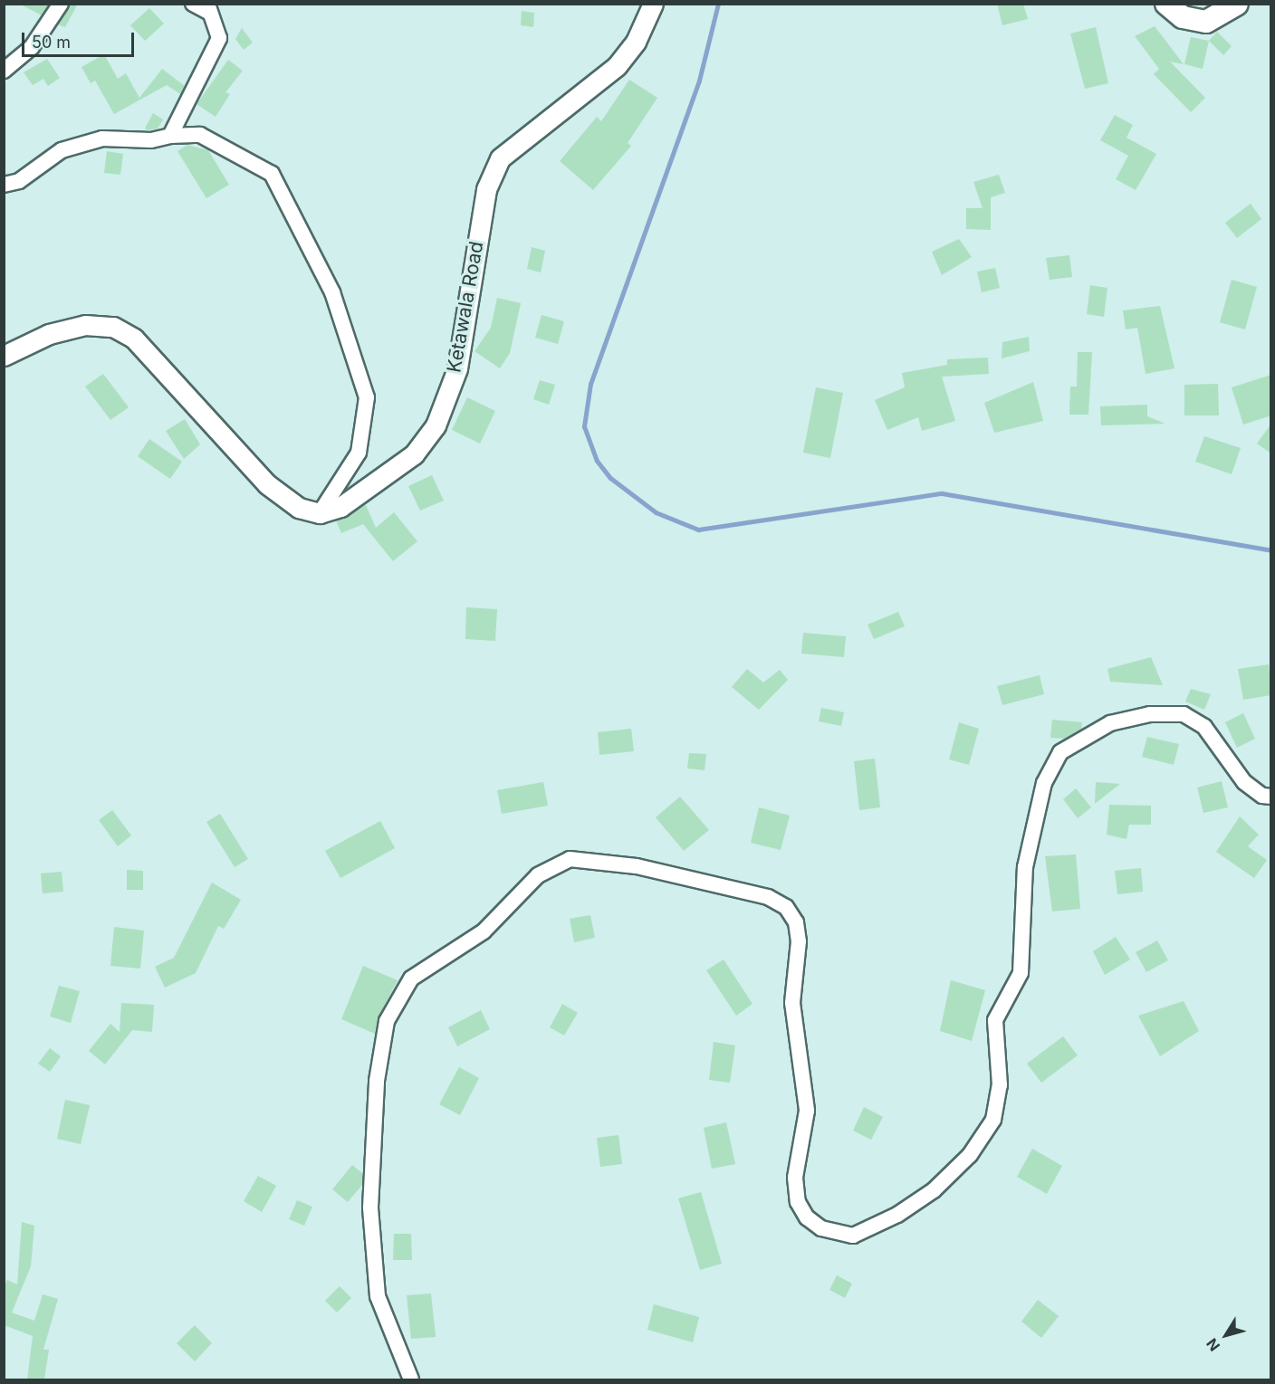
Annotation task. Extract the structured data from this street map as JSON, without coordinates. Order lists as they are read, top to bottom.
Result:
{
  "streets": {
    "main road": ["Ketawala Road"]
  },
  "scale_bar": "50 m",
  "north": "bottom left"
}
